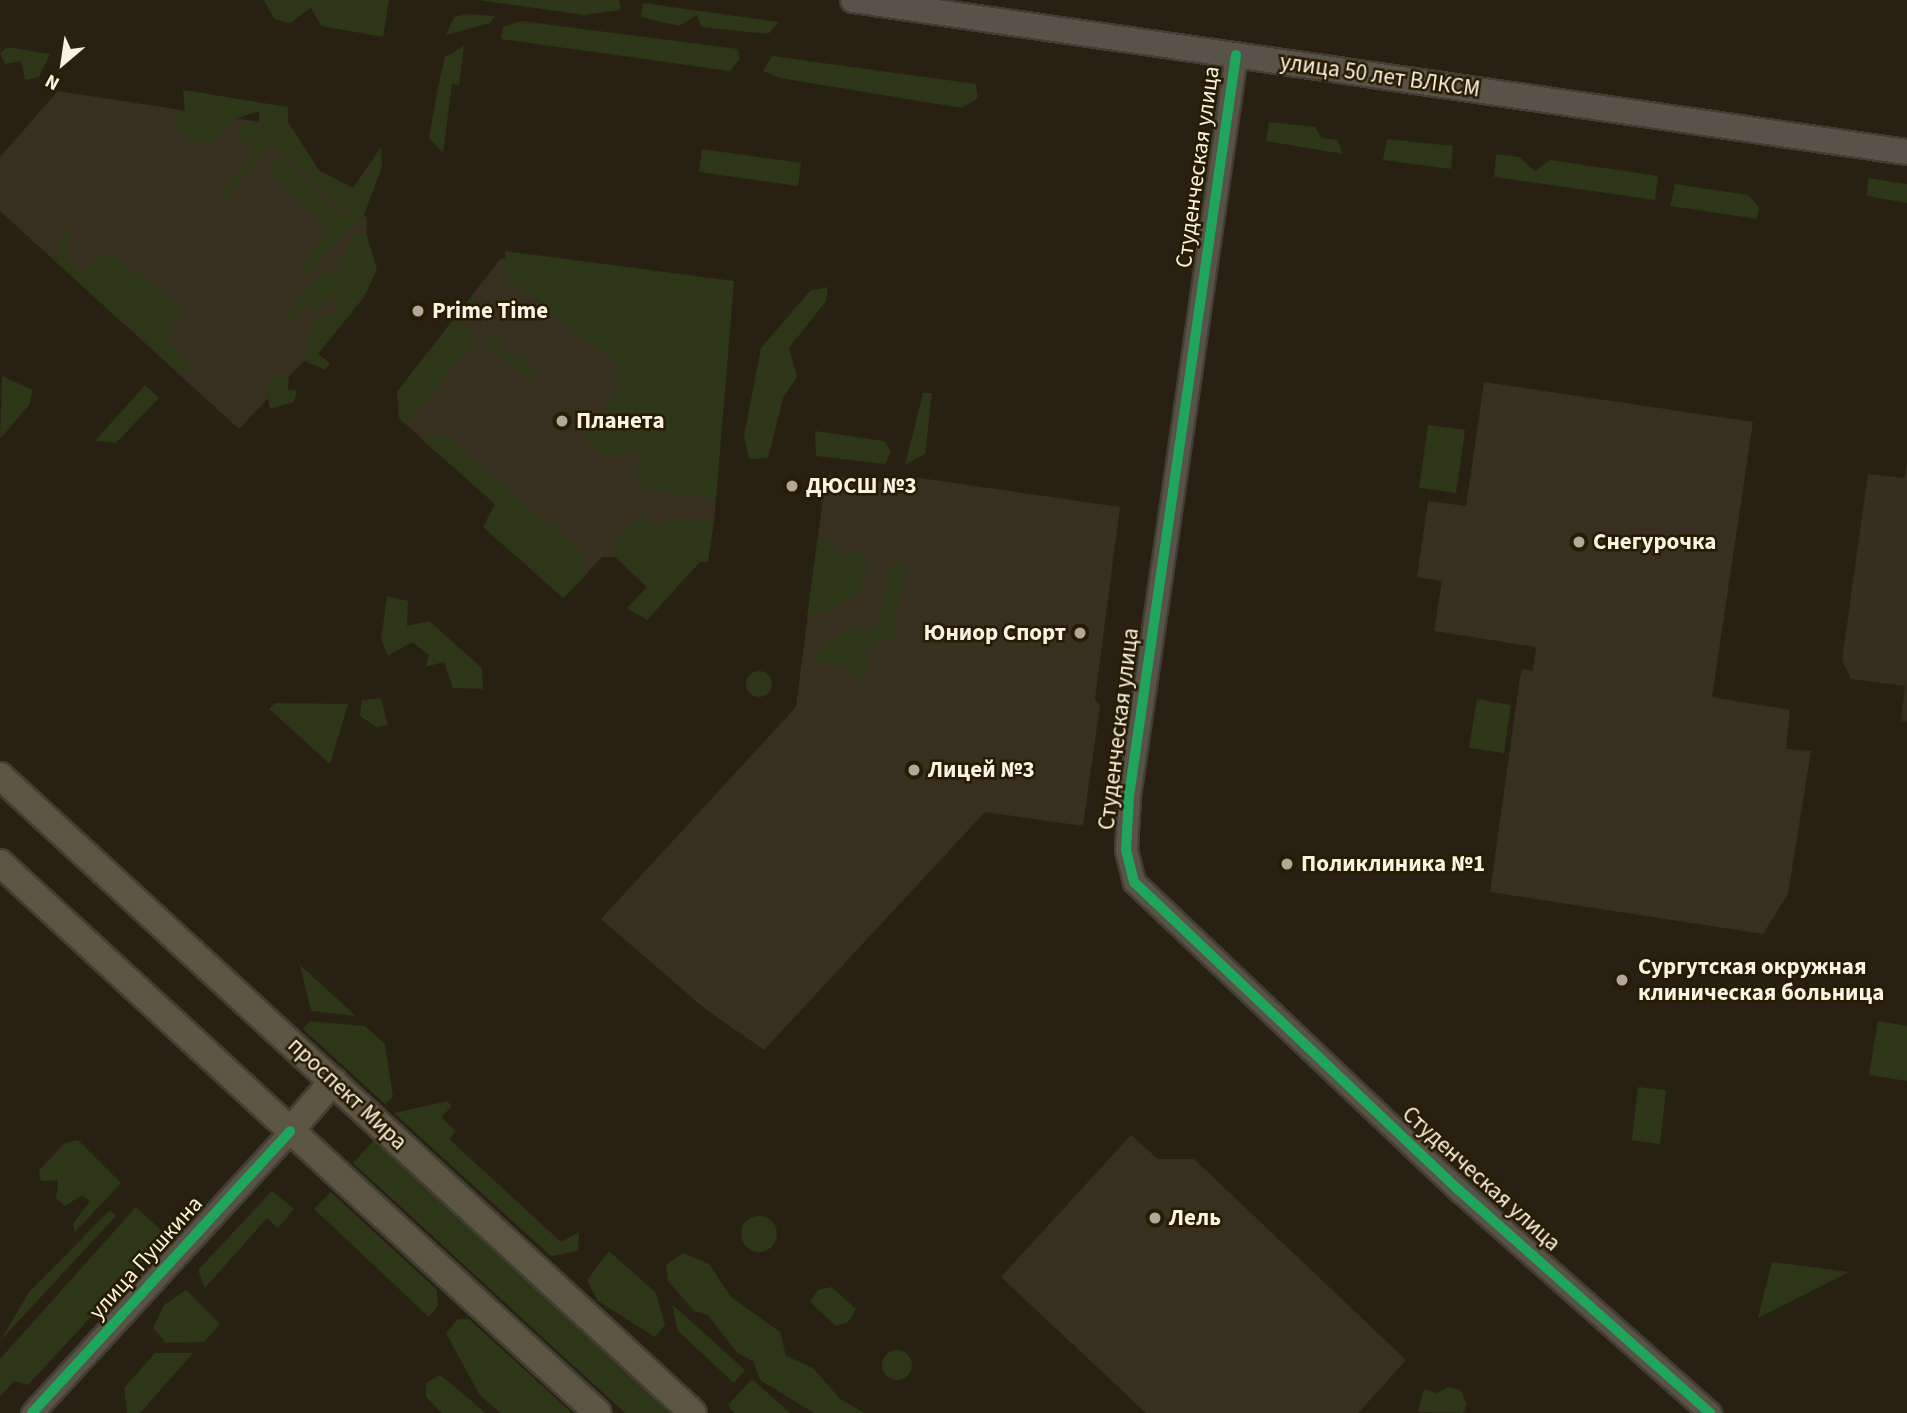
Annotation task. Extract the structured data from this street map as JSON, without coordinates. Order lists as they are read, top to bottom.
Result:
{
  "streets": {
    "main road": ["улица 50 лет ВЛКСМ", "проспект Мира", "улица Пушкина"],
    "street": ["Студенческая улица"]
  },
  "crossings": [
    ["улица 50 лет ВЛКСМ", "Студенческая улица"],
    ["проспект Мира", "улица Пушкина"]
  ],
  "places": [
    "Prime Time",
    "Планета",
    "ДЮСШ №3",
    "Снегурочка",
    "Юниор Спорт",
    "Лицей №3",
    "Поликлиника №1",
    "Сургутская окружная клиническая больница",
    "Лель"
  ],
  "north": "bottom left"
}
